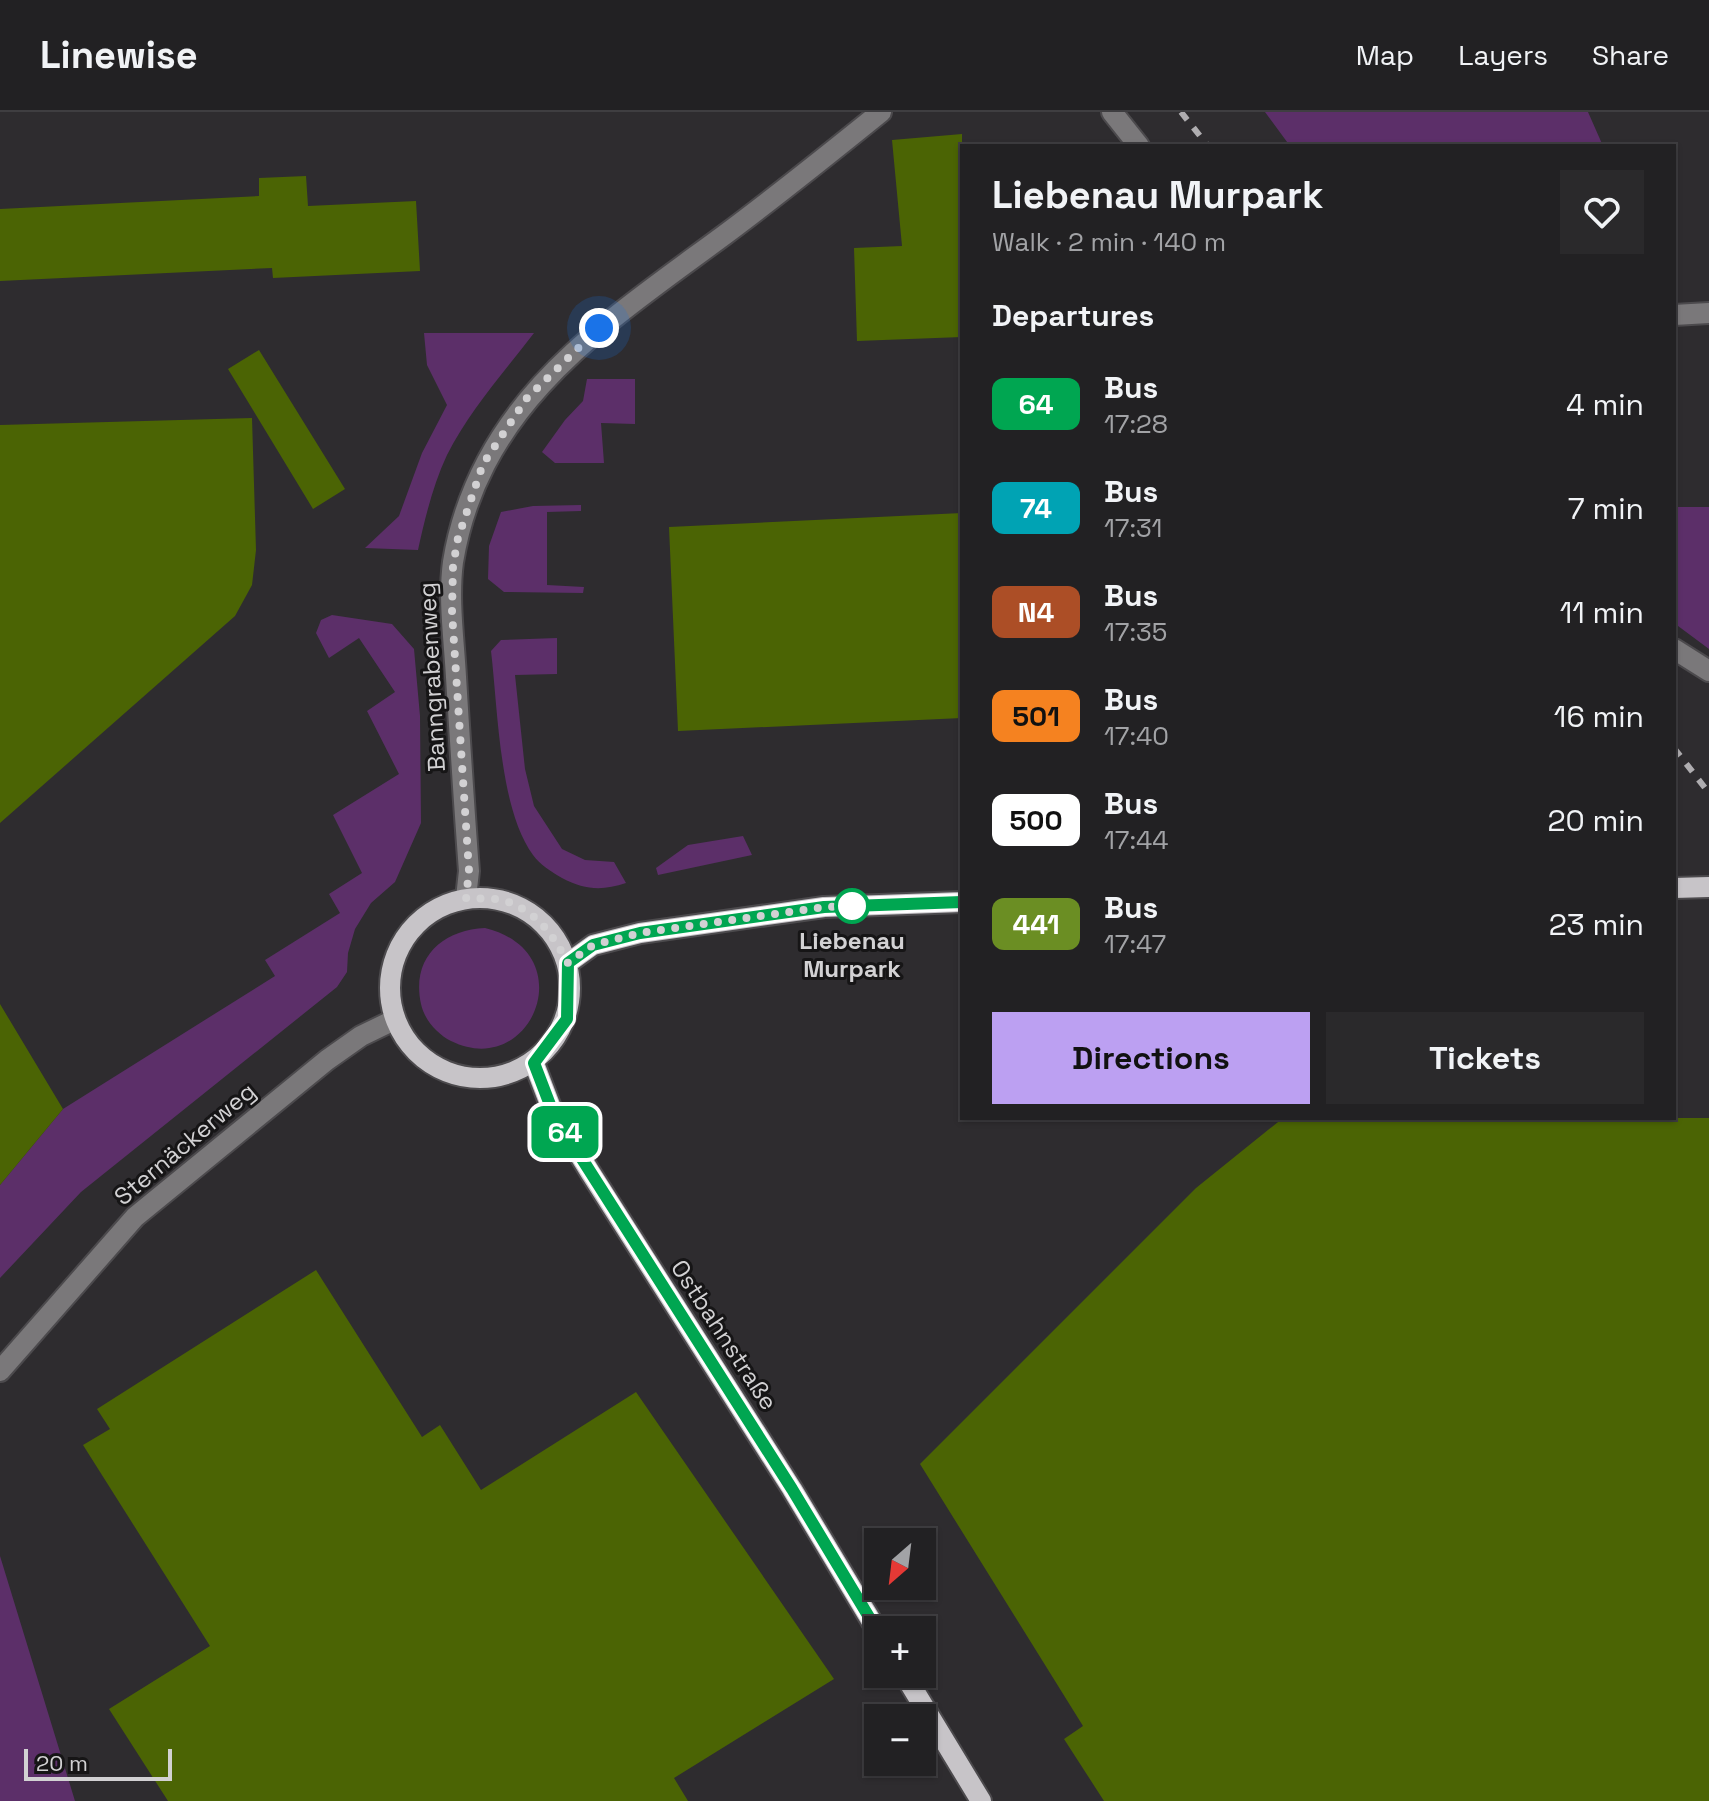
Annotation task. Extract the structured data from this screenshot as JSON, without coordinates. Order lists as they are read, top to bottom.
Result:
{
  "streets": {
    "main road": ["Ostbahnstraße"],
    "street": ["Banngrabenweg", "Sternäckerweg"]
  },
  "crossings": [
    ["Banngrabenweg", "Sternäckerweg"],
    ["Banngrabenweg", "Ostbahnstraße"],
    ["Sternäckerweg", "Ostbahnstraße"]
  ],
  "places": ["Liebenau Murpark"],
  "lines": ["bus line 64"],
  "scale_bar": "20 m",
  "north": "bottom left",
  "page": {
    "header": "Linewise",
    "nav": ["Map", "Layers", "Share"],
    "on_map": "64",
    "heading": [
      ["Liebenau Murpark", "Walk · 2 min · 140 m"],
      "Departures"
    ],
    "list": [
      {
        "mark": "64",
        "name": "Bus",
        "note": "17:28",
        "value": "4 min"
      },
      {
        "mark": "74",
        "name": "Bus",
        "note": "17:31",
        "value": "7 min"
      },
      {
        "mark": "N4",
        "name": "Bus",
        "note": "17:35",
        "value": "11 min"
      },
      {
        "mark": "501",
        "name": "Bus",
        "note": "17:40",
        "value": "16 min"
      },
      {
        "mark": "500",
        "name": "Bus",
        "note": "17:44",
        "value": "20 min"
      },
      {
        "mark": "441",
        "name": "Bus",
        "note": "17:47",
        "value": "23 min"
      }
    ],
    "buttons": ["Directions", "Tickets"],
    "map_buttons": ["+", "−"],
    "scale": "20 m"
  }
}
